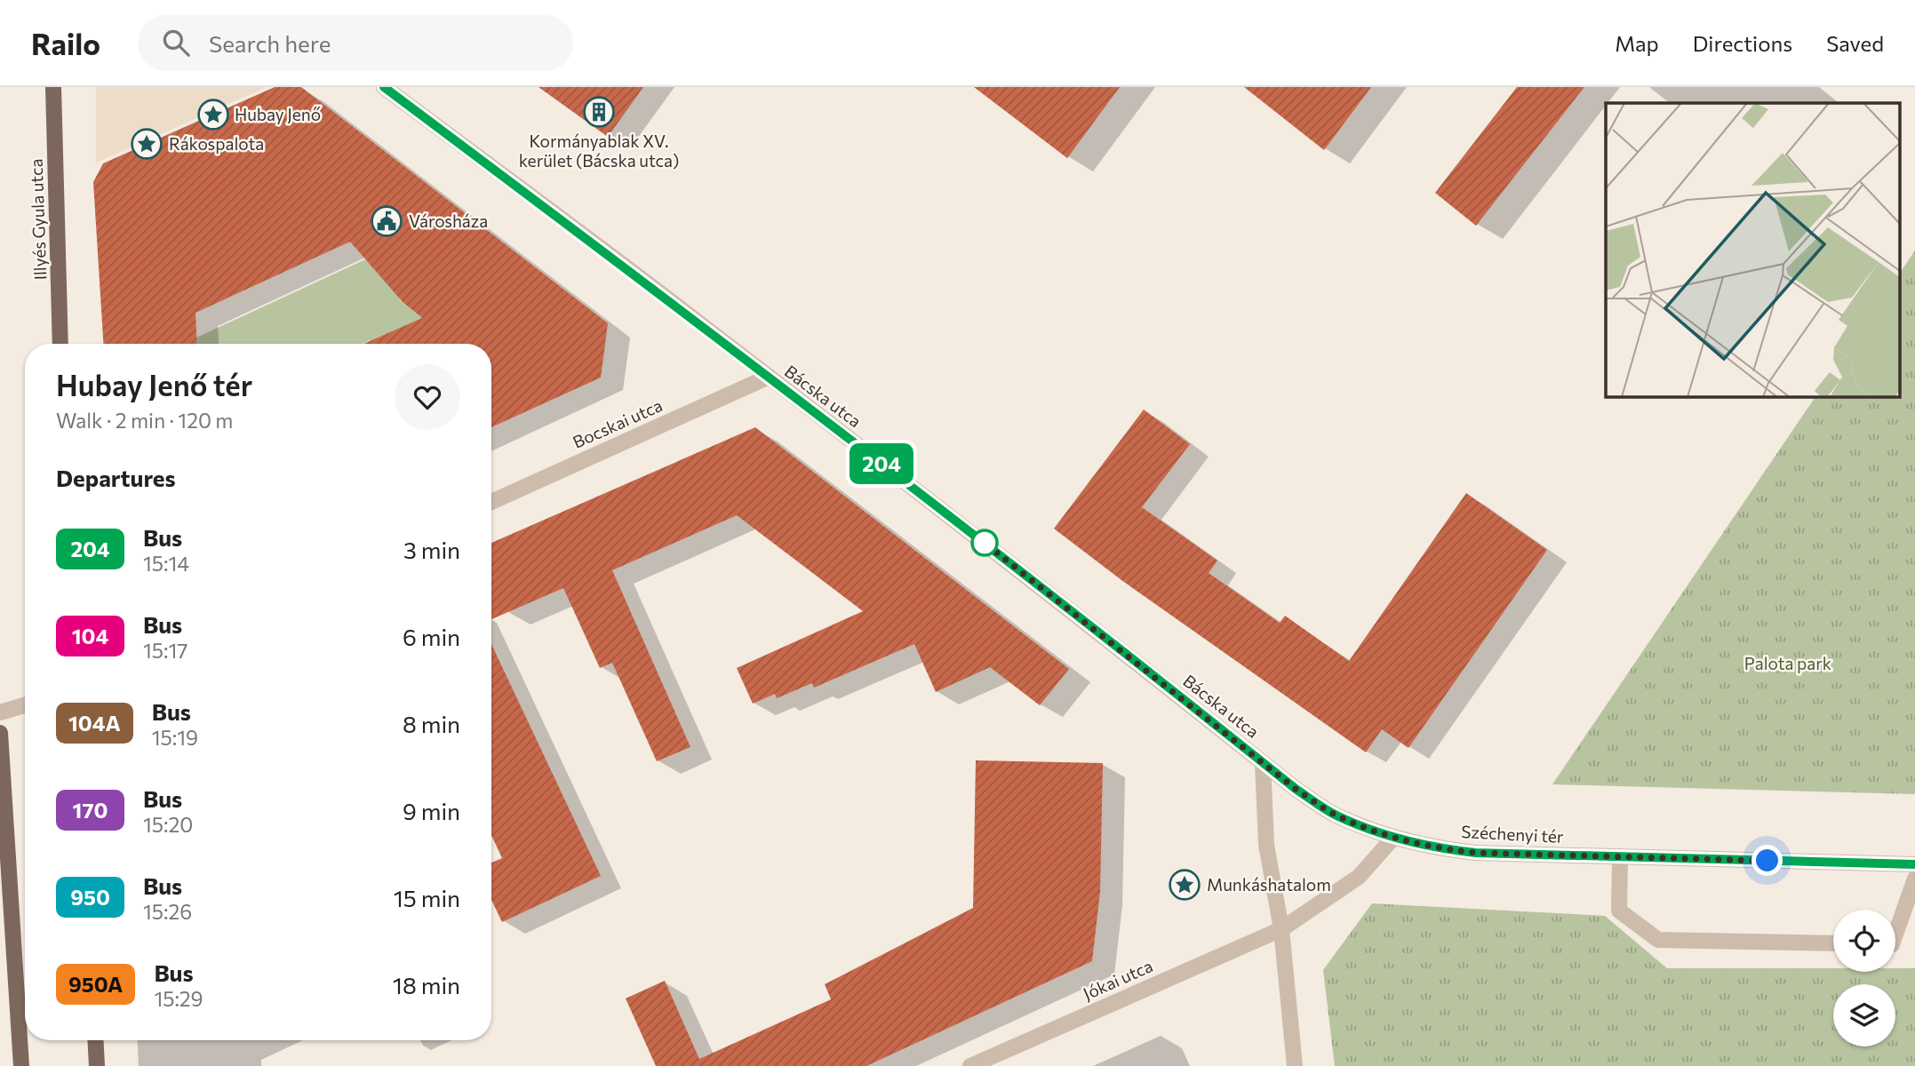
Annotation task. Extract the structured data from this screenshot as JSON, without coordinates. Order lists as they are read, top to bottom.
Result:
{
  "streets": {
    "main road": ["Illyés Gyula utca"],
    "street": [
      "Bácska utca",
      "Bocskai utca",
      "Széchenyi tér",
      "Jókai utca"
    ]
  },
  "crossings": [
    ["Bácska utca", "Bocskai utca"],
    ["Bácska utca", "Széchenyi tér"]
  ],
  "parks": ["Palota park"],
  "places": {
    "building": ["Kormányablak XV. kerület (Bácska utca)"],
    "place": ["Hubay Jenő", "Rákospalota", "Munkáshatalom"],
    "public building": ["Városháza"]
  },
  "lines": ["bus line 204"],
  "page": {
    "header": "Railo",
    "search": "Search here",
    "nav": ["Map", "Directions", "Saved"],
    "on_map": "204",
    "heading": [
      ["Hubay Jenő tér", "Walk · 2 min · 120 m"],
      "Departures"
    ],
    "list": [
      {
        "mark": "204",
        "name": "Bus",
        "note": "15:14",
        "value": "3 min"
      },
      {
        "mark": "104",
        "name": "Bus",
        "note": "15:17",
        "value": "6 min"
      },
      {
        "mark": "104A",
        "name": "Bus",
        "note": "15:19",
        "value": "8 min"
      },
      {
        "mark": "170",
        "name": "Bus",
        "note": "15:20",
        "value": "9 min"
      },
      {
        "mark": "950",
        "name": "Bus",
        "note": "15:26",
        "value": "15 min"
      },
      {
        "mark": "950A",
        "name": "Bus",
        "note": "15:29",
        "value": "18 min"
      }
    ]
  }
}
